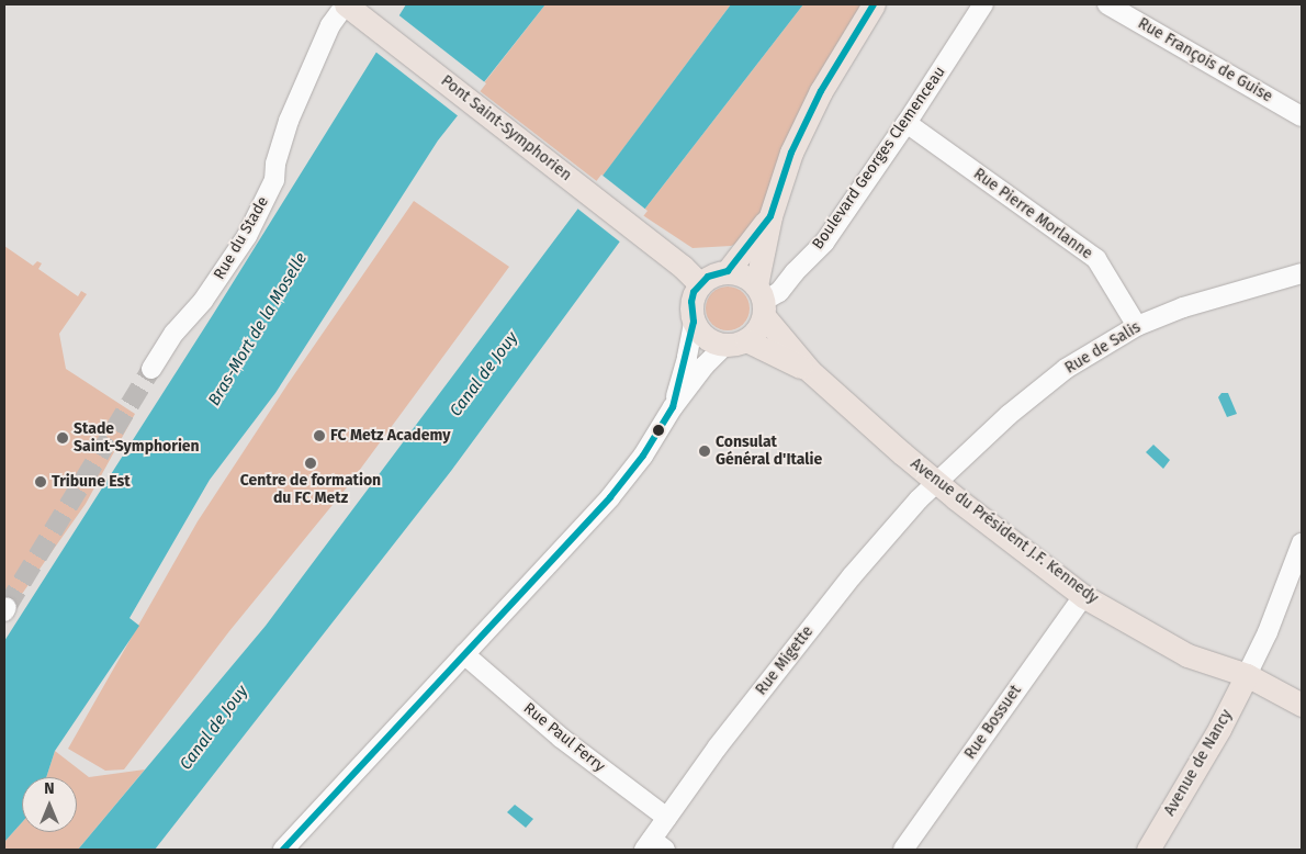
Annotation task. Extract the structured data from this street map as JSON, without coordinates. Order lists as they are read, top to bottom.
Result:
{
  "streets": {
    "main road": ["Pont Saint-Symphorien", "Avenue du Président J.F. Kennedy", "Avenue de Nancy"],
    "street": [
      "Rue François de Guise",
      "Boulevard Georges Clemenceau",
      "Rue Pierre Morlanne",
      "Rue du Stade",
      "Rue de Salis",
      "Rue Migette",
      "Rue Bossuet",
      "Rue Paul Ferry"
    ]
  },
  "crossings": [
    ["Pont Saint-Symphorien", "Boulevard Georges Clemenceau"],
    ["Pont Saint-Symphorien", "Rue du Stade"],
    ["Pont Saint-Symphorien", "Avenue du Président J.F. Kennedy"],
    ["Boulevard Georges Clemenceau", "Rue Pierre Morlanne"],
    ["Boulevard Georges Clemenceau", "Avenue du Président J.F. Kennedy"],
    ["Rue Pierre Morlanne", "Rue de Salis"],
    ["Rue de Salis", "Avenue du Président J.F. Kennedy"],
    ["Rue de Salis", "Rue Migette"],
    ["Avenue du Président J.F. Kennedy", "Rue Migette"],
    ["Avenue du Président J.F. Kennedy", "Rue Bossuet"],
    ["Avenue du Président J.F. Kennedy", "Avenue de Nancy"],
    ["Rue Migette", "Rue Paul Ferry"]
  ],
  "water": ["Bras-Mort de la Moselle", "Canal de Jouy"],
  "places": [
    "FC Metz Academy",
    "Stade Saint-Symphorien",
    "Consulat Général d'Italie",
    "Centre de formation du FC Metz",
    "Tribune Est"
  ],
  "north": "top"
}
